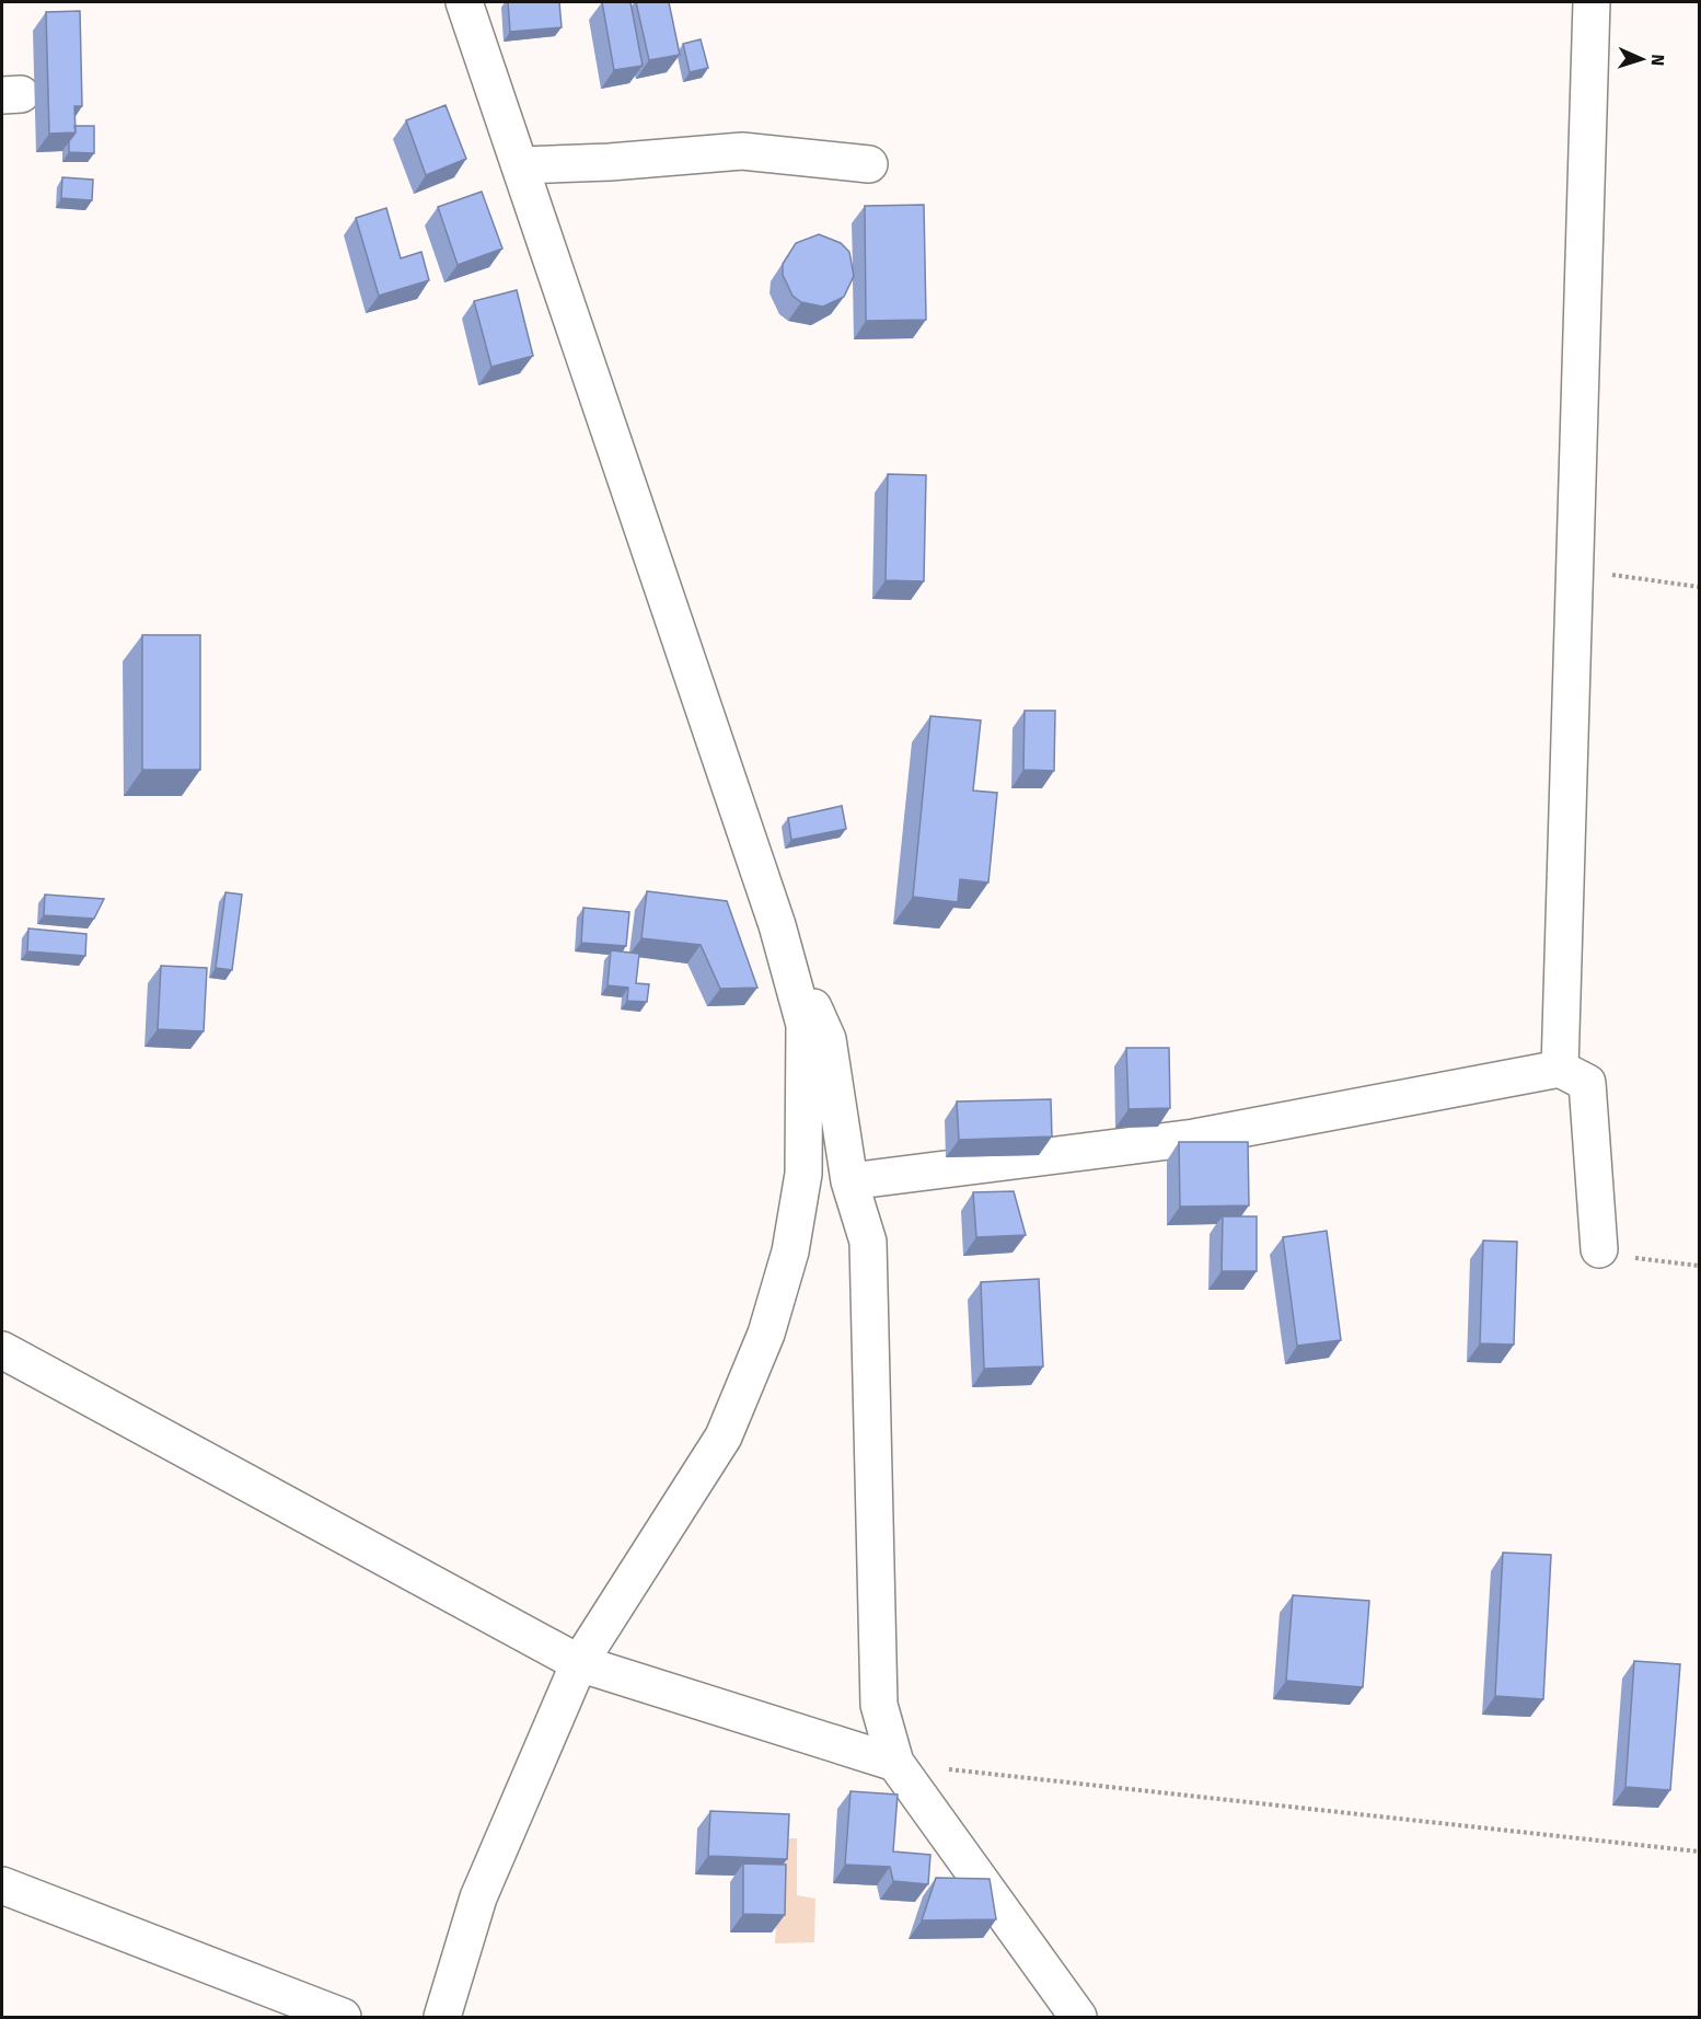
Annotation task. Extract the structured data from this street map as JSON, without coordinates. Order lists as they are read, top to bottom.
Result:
{
  "north": "right"
}
